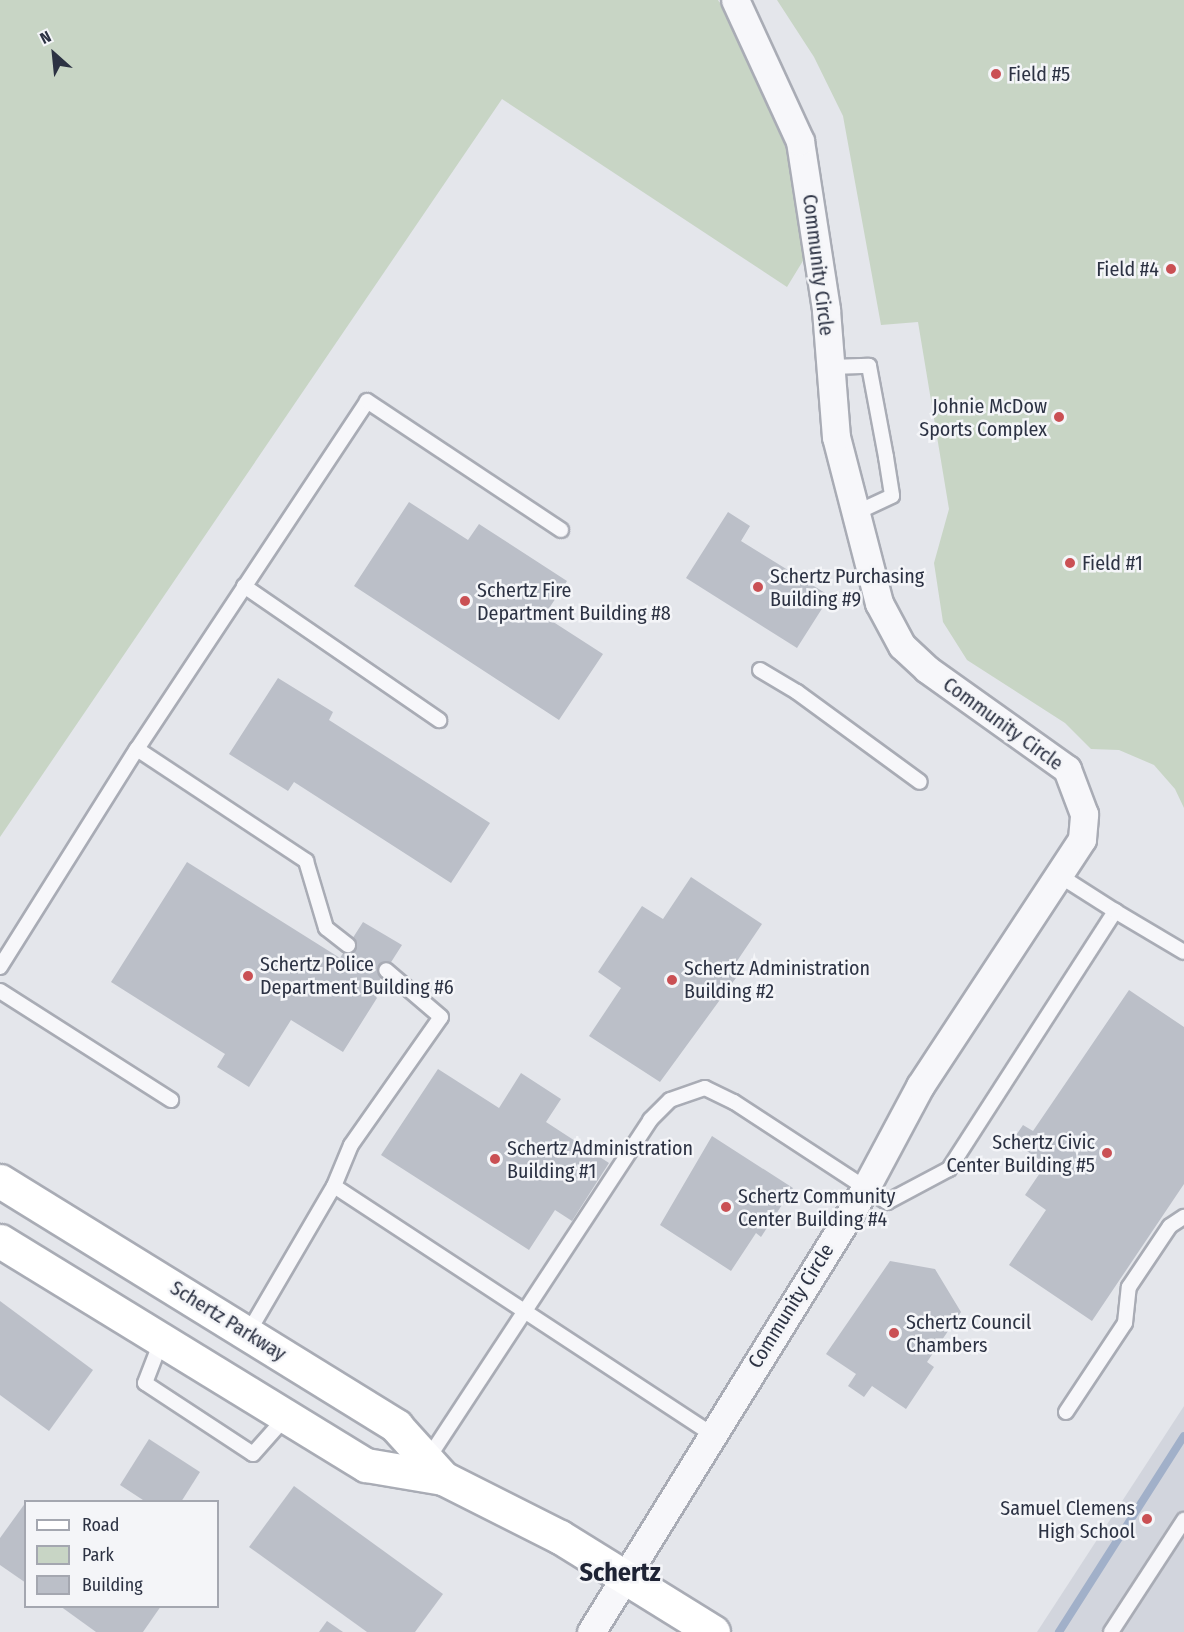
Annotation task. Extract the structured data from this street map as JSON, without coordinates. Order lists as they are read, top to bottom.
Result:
{
  "streets": {
    "main road": ["Schertz Parkway"],
    "street": ["Community Circle"]
  },
  "crossings": [
    ["Community Circle", "Schertz Parkway"]
  ],
  "districts": ["Schertz"],
  "places": [
    "Field #5",
    "Field #4",
    "Johnie McDow Sports Complex",
    "Field #1",
    "Schertz Purchasing Building #9",
    "Schertz Fire Department Building #8",
    "Schertz Police Department Building #6",
    "Schertz Administration Building #2",
    "Schertz Civic Center Building #5",
    "Schertz Administration Building #1",
    "Schertz Community Center Building #4",
    "Schertz Council Chambers",
    "Samuel Clemens High School"
  ],
  "legend": ["Road", "Park", "Building"],
  "north": "top left"
}
